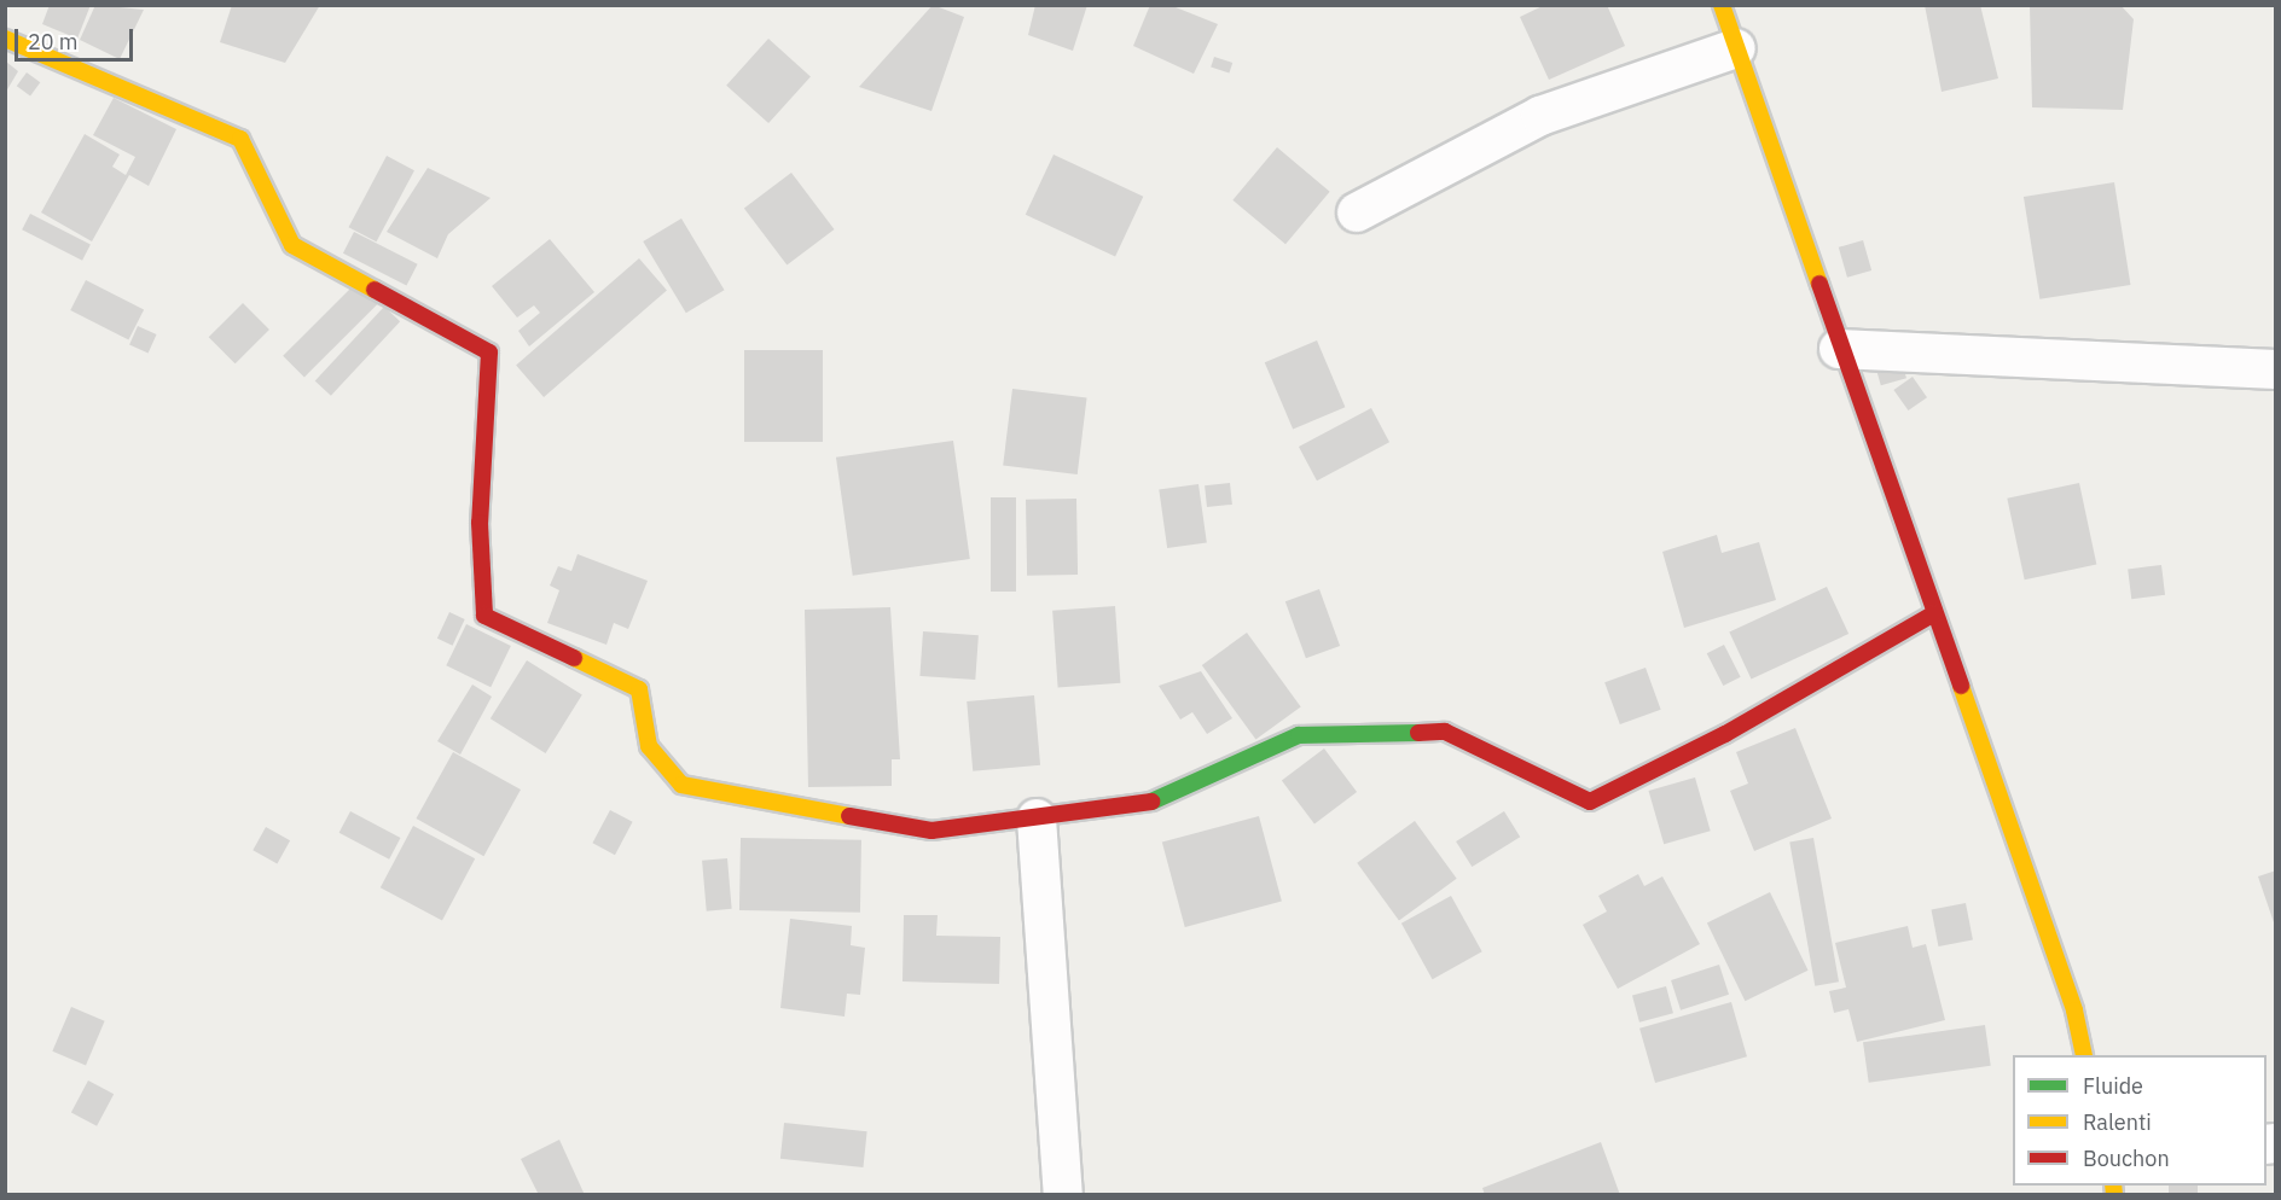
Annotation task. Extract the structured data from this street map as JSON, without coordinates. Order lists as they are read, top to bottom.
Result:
{
  "legend": ["Fluide", "Ralenti", "Bouchon"],
  "scale_bar": "20 m"
}
